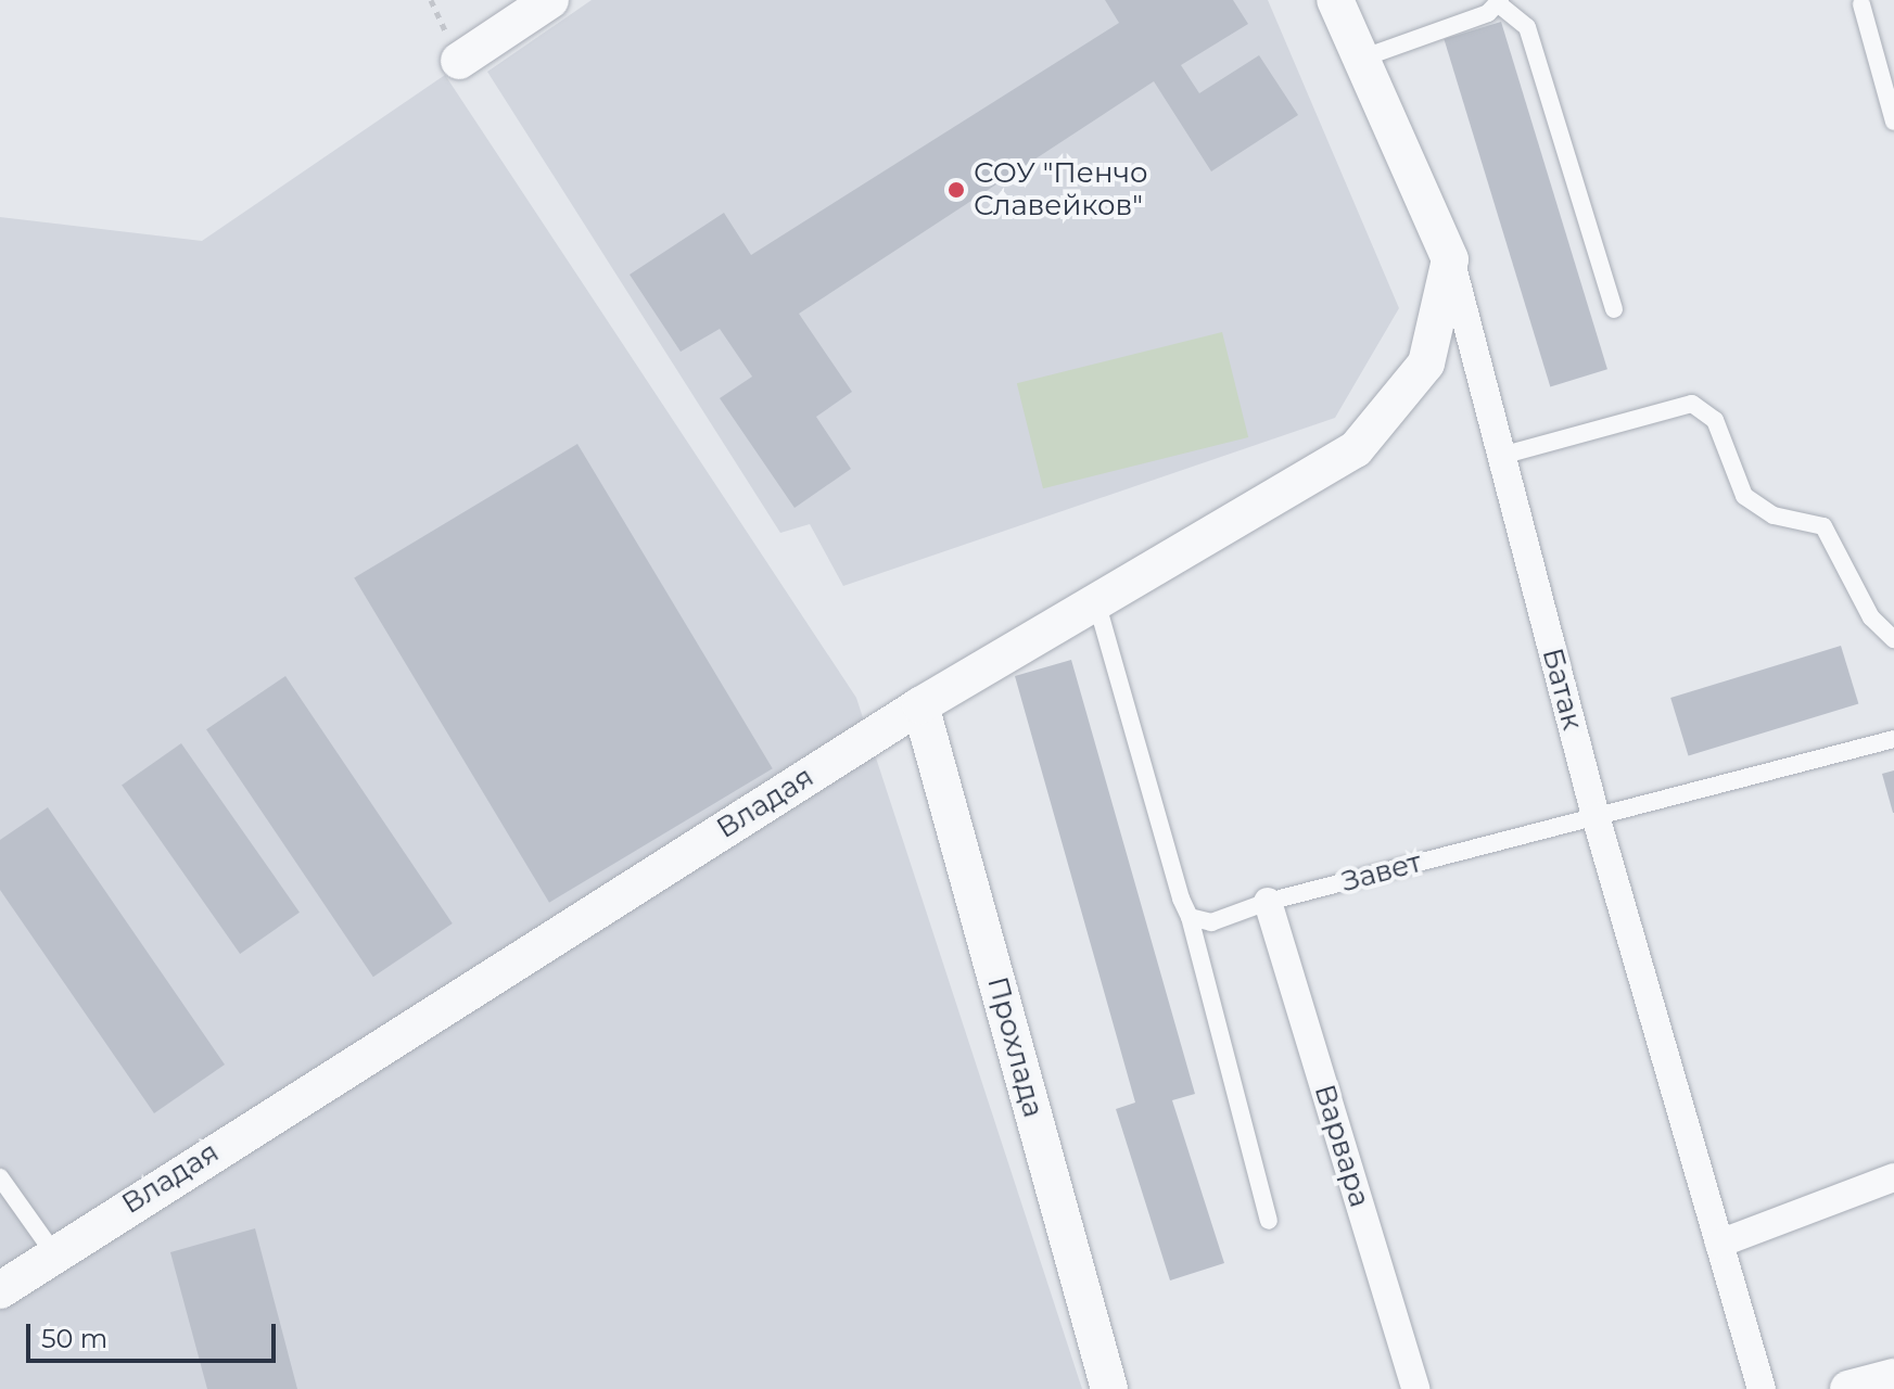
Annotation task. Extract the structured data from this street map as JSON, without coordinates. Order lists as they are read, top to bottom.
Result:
{
  "streets": {
    "street": [
      "Батак",
      "Владая",
      "Прохлада",
      "Варвара"
    ],
    "lane": ["Завет"]
  },
  "crossings": [
    ["Батак", "Владая"],
    ["Батак", "Завет"],
    ["Владая", "Прохлада"],
    ["Завет", "Варвара"]
  ],
  "places": ["СОУ \"Пенчо Славейков\""],
  "scale_bar": "50 m"
}
